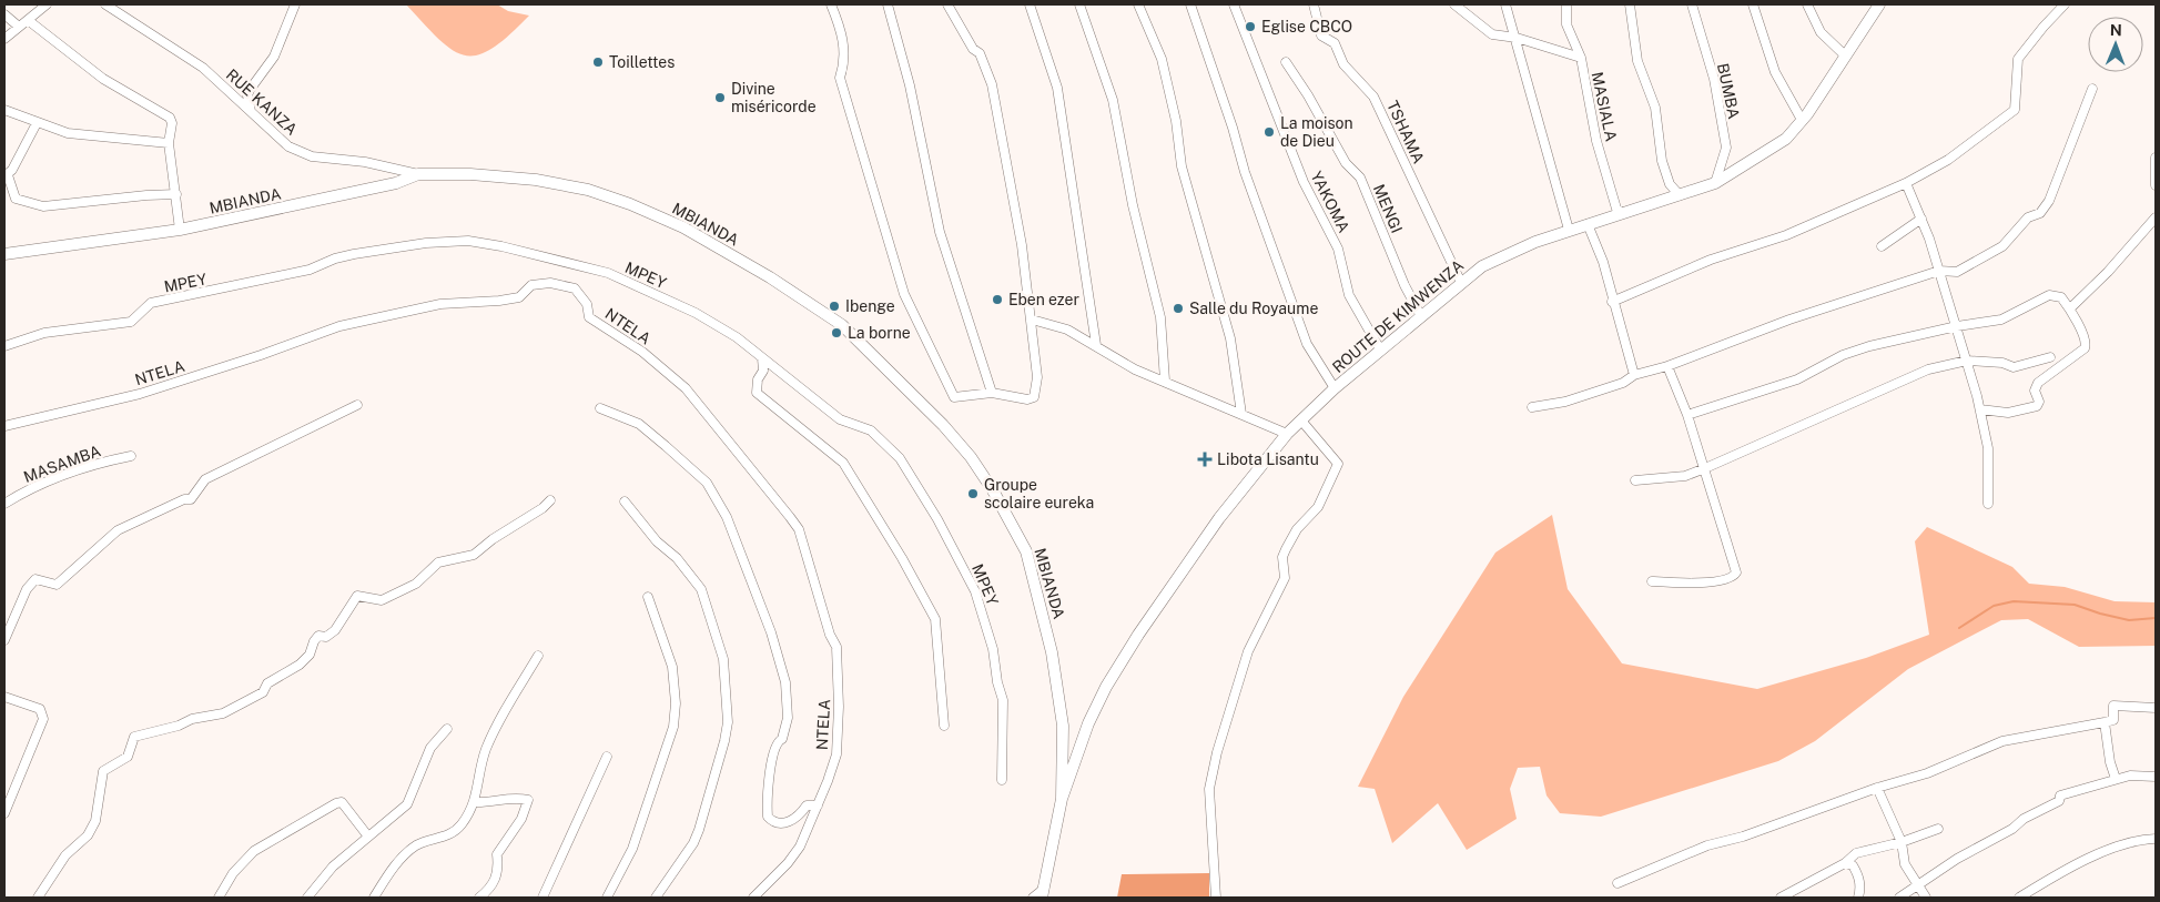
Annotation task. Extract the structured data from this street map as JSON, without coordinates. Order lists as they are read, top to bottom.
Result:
{
  "streets": {
    "street": [
      "BUMBA",
      "RUE KANZA",
      "MASIALA",
      "TSHAMA",
      "MBIANDA",
      "YAKOMA",
      "MENGI",
      "MPEY",
      "ROUTE DE KIMWENZA",
      "NTELA",
      "MASAMBA"
    ]
  },
  "crossings": [
    ["BUMBA", "ROUTE DE KIMWENZA"],
    ["RUE KANZA", "MBIANDA"],
    ["MASIALA", "ROUTE DE KIMWENZA"],
    ["TSHAMA", "ROUTE DE KIMWENZA"],
    ["MBIANDA", "ROUTE DE KIMWENZA"],
    ["YAKOMA", "ROUTE DE KIMWENZA"],
    ["MENGI", "ROUTE DE KIMWENZA"]
  ],
  "places": {
    "other": [
      "Eglise CBCO",
      "Toillettes",
      "Divine miséricorde",
      "La moison de Dieu",
      "Eben ezer",
      "Ibenge",
      "Salle du Royaume",
      "La borne",
      "Groupe scolaire eureka"
    ],
    "health": ["Libota Lisantu"]
  },
  "north": "top"
}
